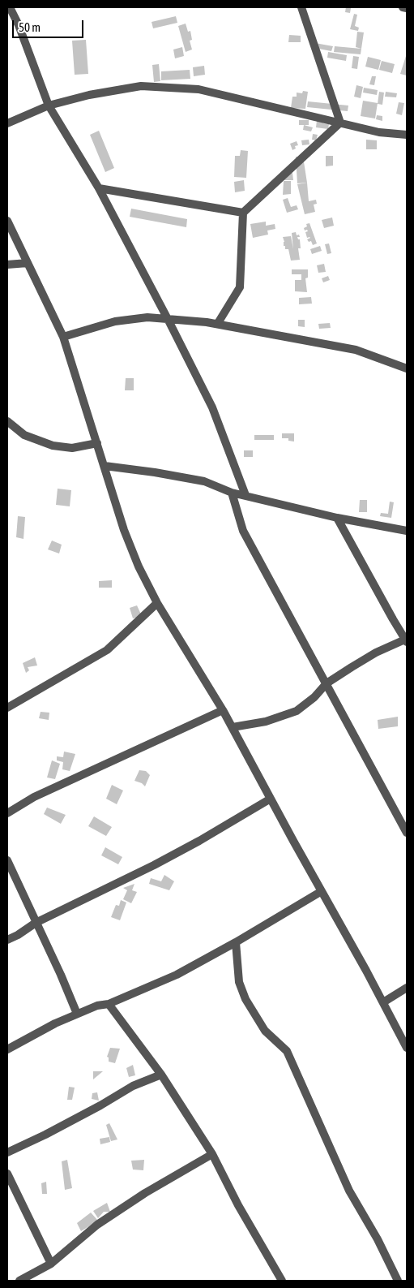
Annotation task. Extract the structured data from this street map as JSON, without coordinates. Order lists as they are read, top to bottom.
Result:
{
  "scale_bar": "50 m"
}
